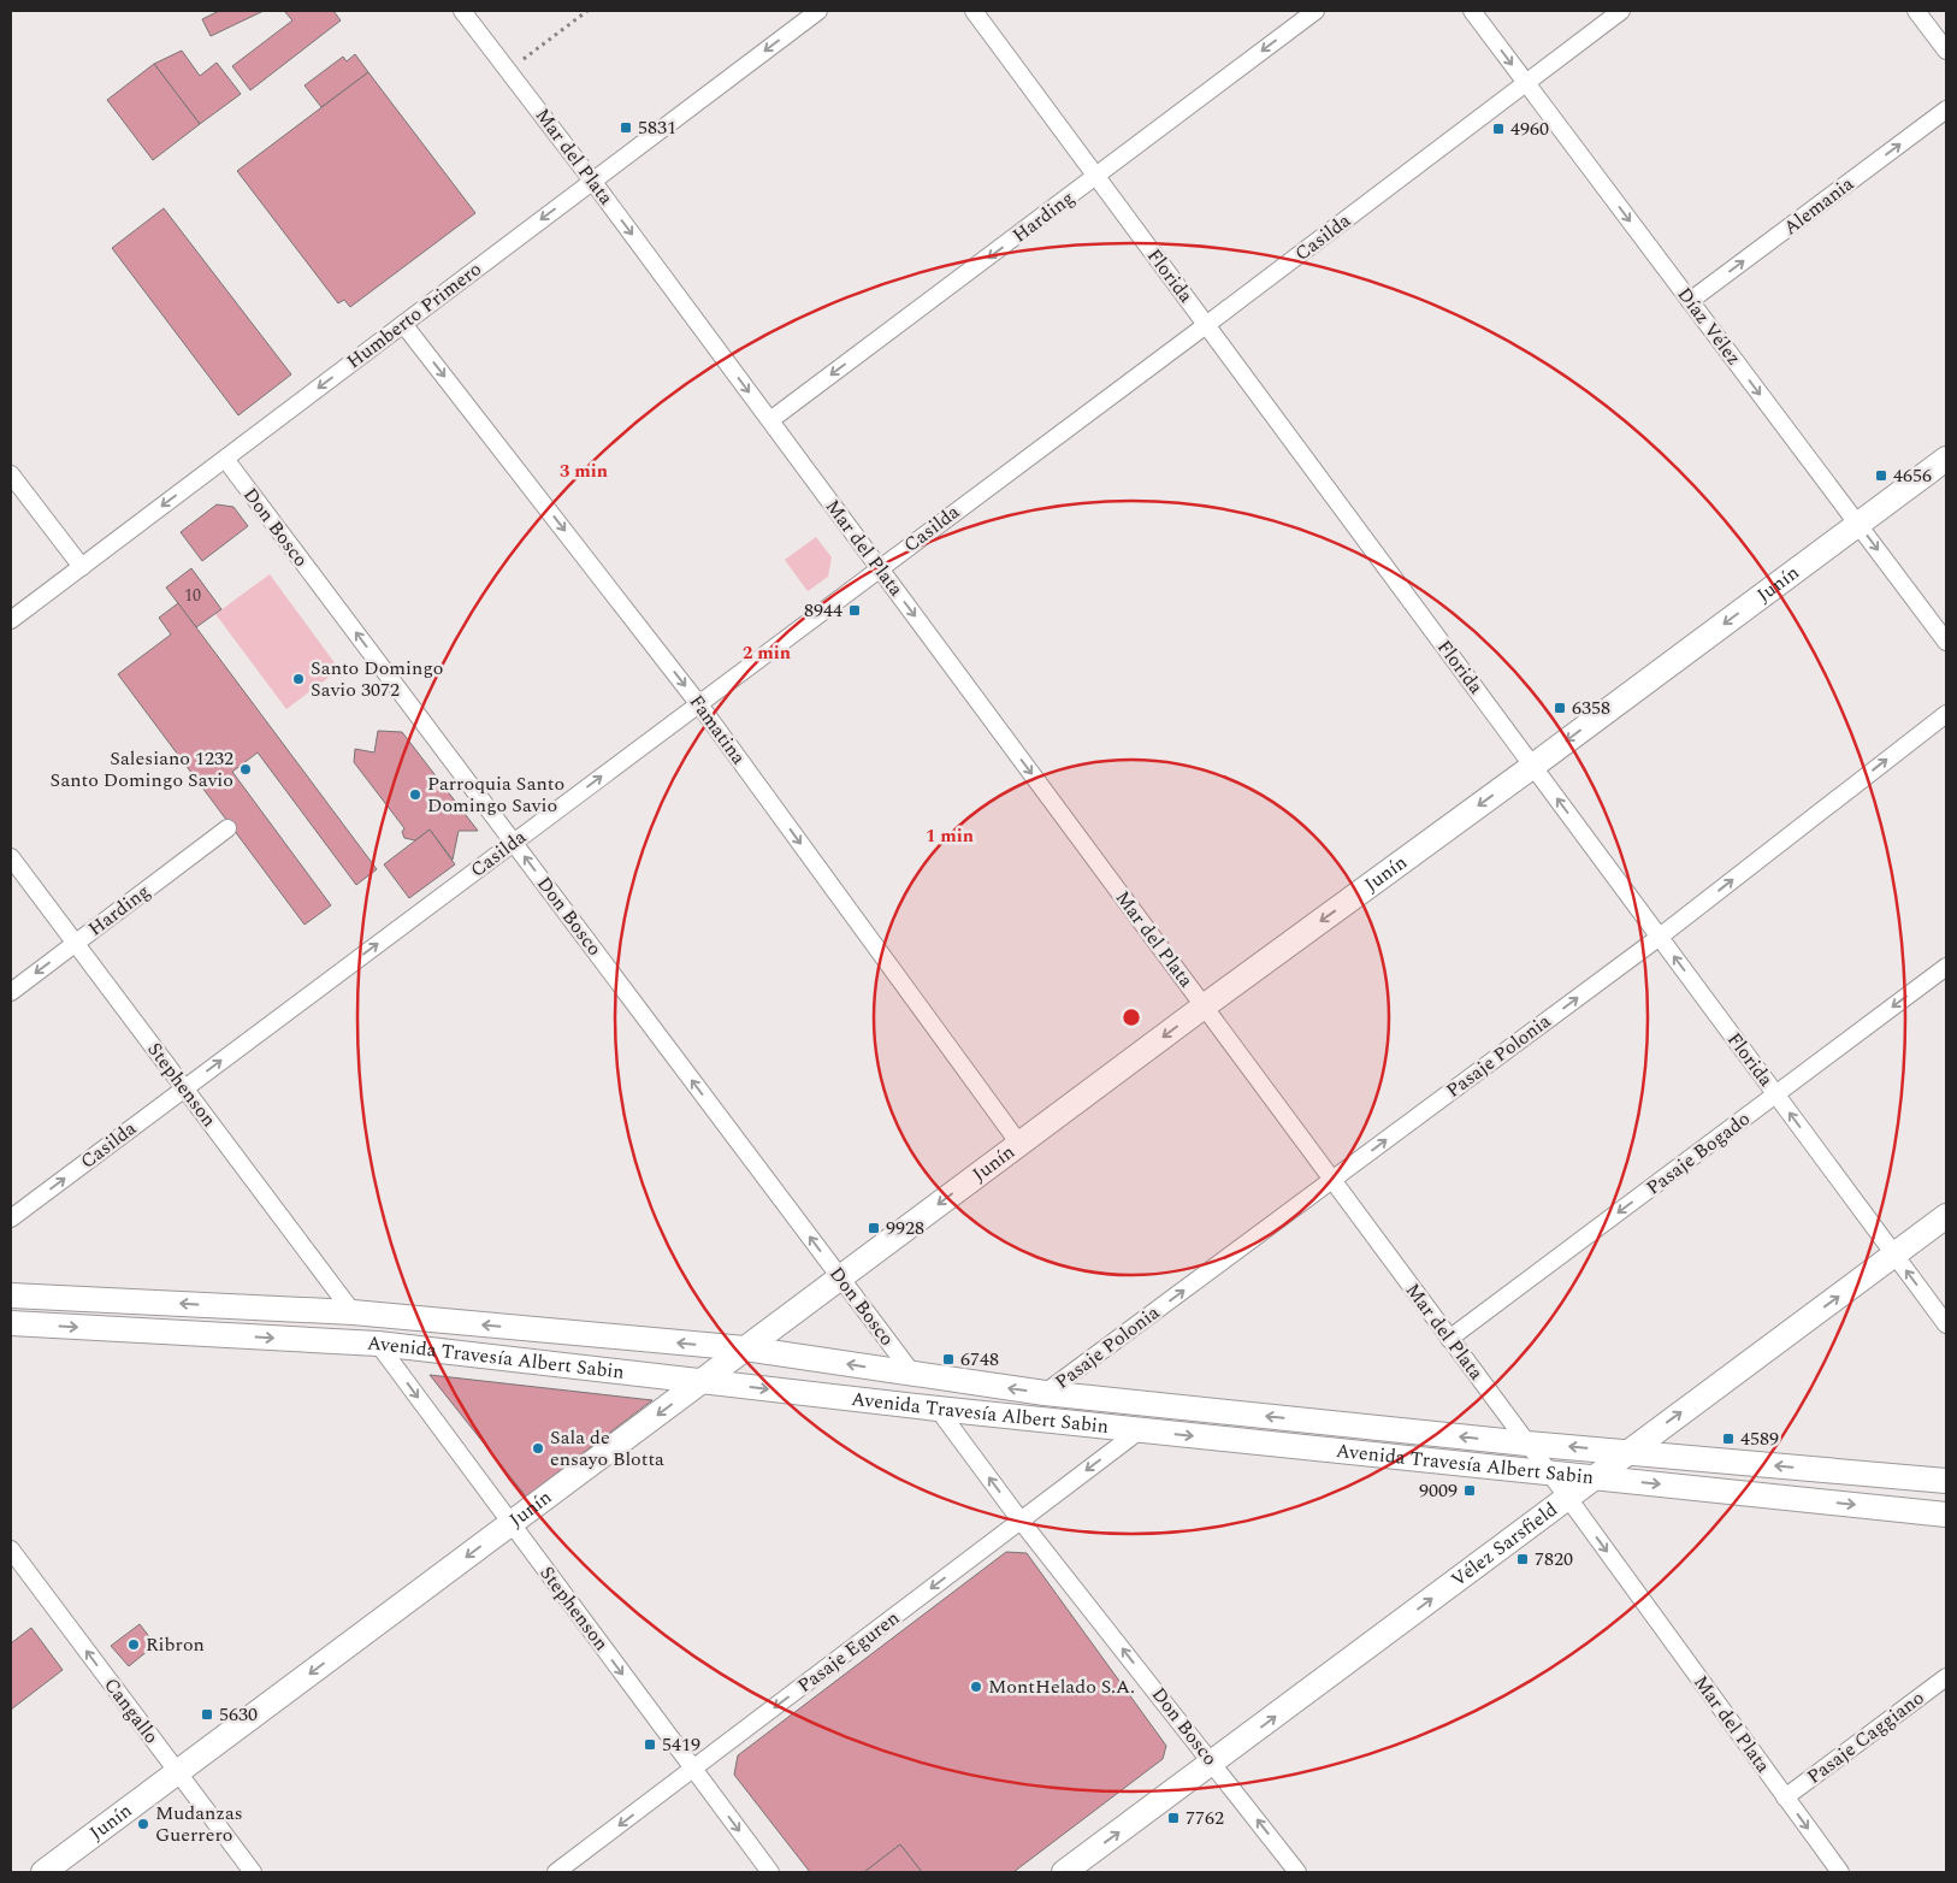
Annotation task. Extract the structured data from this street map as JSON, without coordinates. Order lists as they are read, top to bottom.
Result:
{
  "streets": {
    "main road": ["Junín", "Avenida Travesía Albert Sabin", "Vélez Sarsfield"],
    "street": [
      "Mar del Plata",
      "Alemania",
      "Harding",
      "Casilda",
      "Florida",
      "Humberto Primero",
      "Díaz Vélez",
      "Don Bosco",
      "Famatina",
      "Pasaje Polonia",
      "Stephenson",
      "Pasaje Bogado",
      "Pasaje Eguren",
      "Cangallo",
      "Pasaje Caggiano"
    ]
  },
  "crossings": [
    ["Mar del Plata", "Harding"],
    ["Mar del Plata", "Casilda"],
    ["Mar del Plata", "Humberto Primero"],
    ["Mar del Plata", "Junín"],
    ["Mar del Plata", "Pasaje Polonia"],
    ["Mar del Plata", "Pasaje Bogado"],
    ["Mar del Plata", "Avenida Travesía Albert Sabin"],
    ["Mar del Plata", "Vélez Sarsfield"],
    ["Mar del Plata", "Pasaje Caggiano"],
    ["Alemania", "Díaz Vélez"],
    ["Harding", "Florida"],
    ["Harding", "Stephenson"],
    ["Casilda", "Florida"],
    ["Casilda", "Díaz Vélez"],
    ["Casilda", "Don Bosco"],
    ["Casilda", "Famatina"],
    ["Casilda", "Stephenson"],
    ["Florida", "Junín"],
    ["Florida", "Pasaje Polonia"],
    ["Florida", "Pasaje Bogado"],
    ["Florida", "Vélez Sarsfield"],
    ["Humberto Primero", "Don Bosco"],
    ["Humberto Primero", "Famatina"],
    ["Díaz Vélez", "Junín"],
    ["Don Bosco", "Junín"],
    ["Don Bosco", "Avenida Travesía Albert Sabin"],
    ["Don Bosco", "Vélez Sarsfield"],
    ["Don Bosco", "Pasaje Eguren"],
    ["Junín", "Famatina"],
    ["Junín", "Stephenson"],
    ["Junín", "Avenida Travesía Albert Sabin"],
    ["Junín", "Cangallo"],
    ["Pasaje Polonia", "Avenida Travesía Albert Sabin"],
    ["Stephenson", "Avenida Travesía Albert Sabin"],
    ["Stephenson", "Pasaje Eguren"],
    ["Avenida Travesía Albert Sabin", "Vélez Sarsfield"],
    ["Avenida Travesía Albert Sabin", "Pasaje Eguren"]
  ],
  "one_way": [
    "Mar del Plata",
    "Alemania",
    "Harding",
    "Casilda",
    "Florida",
    "Humberto Primero",
    "Díaz Vélez",
    "Don Bosco",
    "Junín",
    "Famatina",
    "Pasaje Polonia",
    "Stephenson",
    "Pasaje Bogado",
    "Vélez Sarsfield",
    "Pasaje Eguren",
    "Cangallo"
  ],
  "places": {
    "transit": [
      "5831",
      "4960",
      "4656",
      "8944",
      "6358",
      "9928",
      "6748",
      "4589",
      "9009",
      "7820",
      "5630",
      "5419",
      "7762"
    ],
    "other": [
      "Santo Domingo Savio 3072",
      "Salesiano 1232 Santo Domingo Savio",
      "Parroquia Santo Domingo Savio",
      "Sala de ensayo Blotta",
      "Ribron",
      "MontHelado S.A.",
      "Mudanzas Guerrero"
    ]
  },
  "house_numbers": ["10"],
  "rings": ["3 min", "2 min", "1 min"]
}
